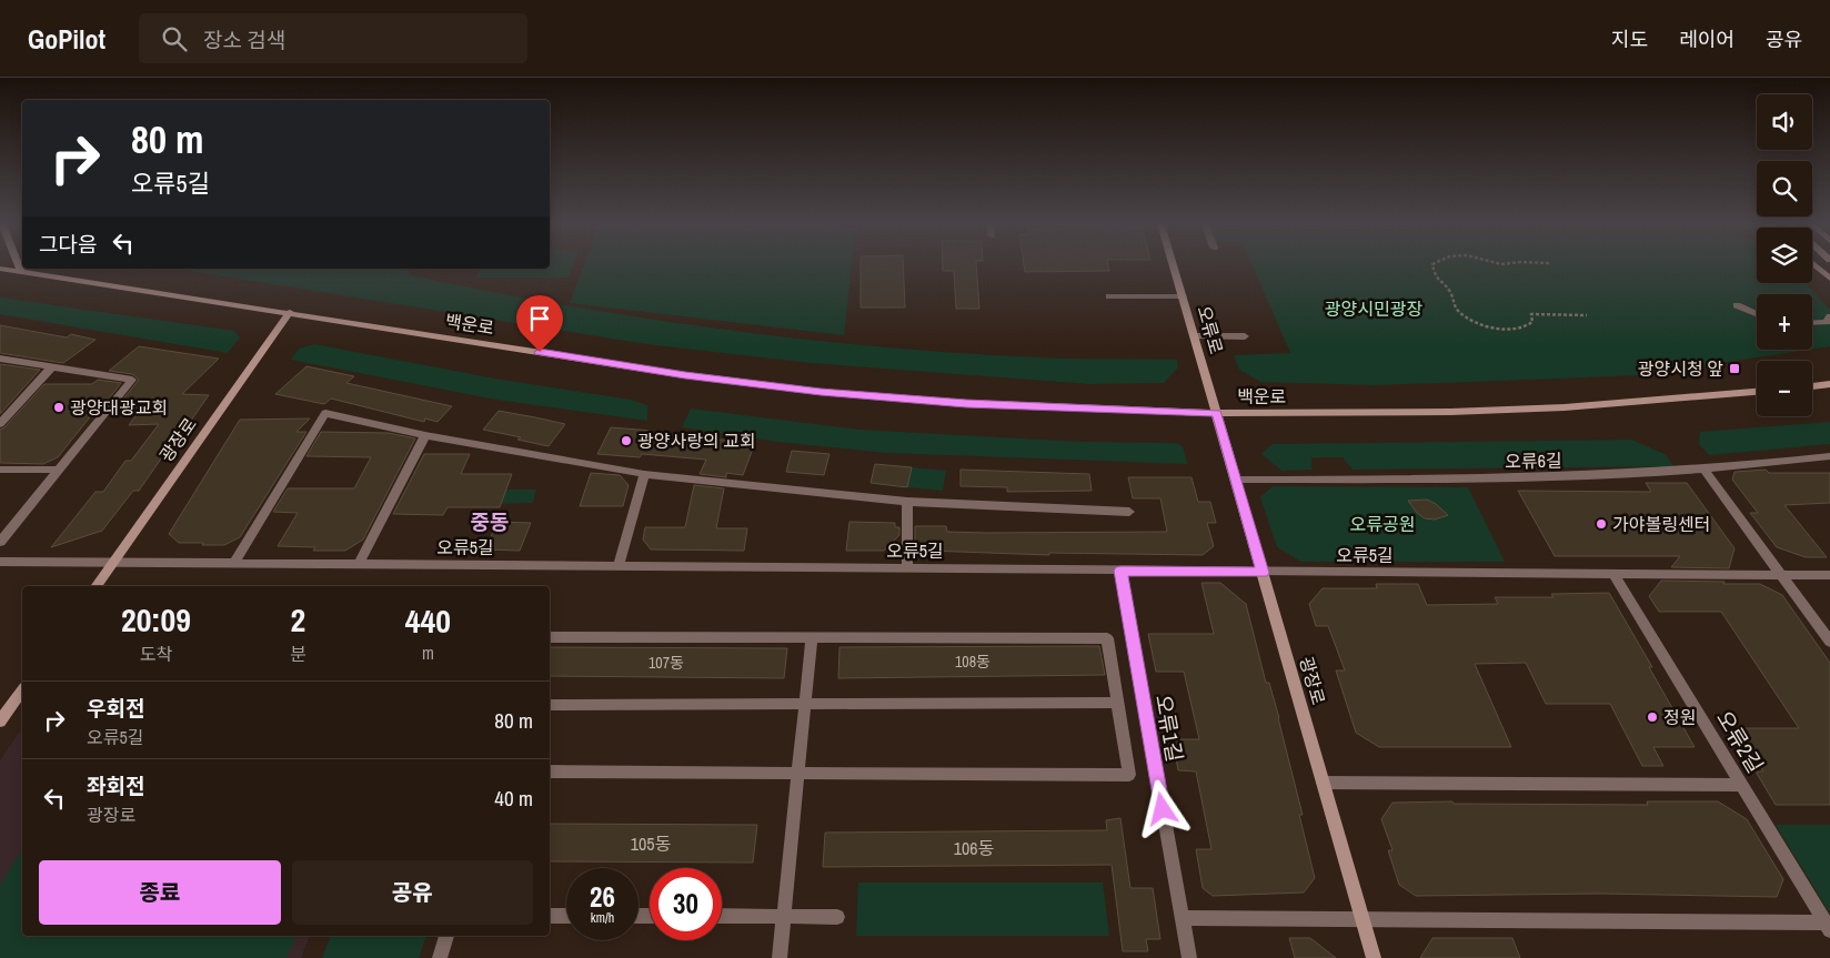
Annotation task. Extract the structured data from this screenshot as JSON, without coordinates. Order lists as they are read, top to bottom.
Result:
{
  "streets": {
    "main road": ["백운로", "오류로", "광장로"],
    "street": [
      "오류6길",
      "오류5길",
      "오류1길",
      "오류2길"
    ]
  },
  "crossings": [
    ["백운로", "오류로"],
    ["백운로", "광장로"],
    ["오류로", "광장로"],
    ["광장로", "오류6길"],
    ["광장로", "오류5길"],
    ["오류5길", "오류1길"],
    ["오류5길", "오류2길"]
  ],
  "districts": ["중동"],
  "parks": ["광양시민광장", "오류공원"],
  "places": {
    "transit": ["광양시청 앞"],
    "other": [
      "광양대광교회",
      "광양사랑의 교회",
      "가야볼링센터",
      "정원"
    ]
  },
  "house_numbers": [
    "108동",
    "107동",
    "105동",
    "106동"
  ],
  "page": {
    "header": "GoPilot",
    "search": "장소 검색",
    "nav": ["지도", "레이어", "공유"],
    "map_buttons": ["+", "−"],
    "turn": ["80 m", "오류5길"],
    "then": "그다음",
    "eta": [
      "20:09",
      "도착",
      "2",
      "분",
      "440",
      "m"
    ],
    "list": [
      {
        "name": "우회전",
        "note": "오류5길",
        "value": "80 m"
      },
      {
        "name": "좌회전",
        "note": "광장로",
        "value": "40 m"
      }
    ],
    "buttons": ["종료", "공유"],
    "speed": "26 km/h",
    "limit": "30"
  }
}
